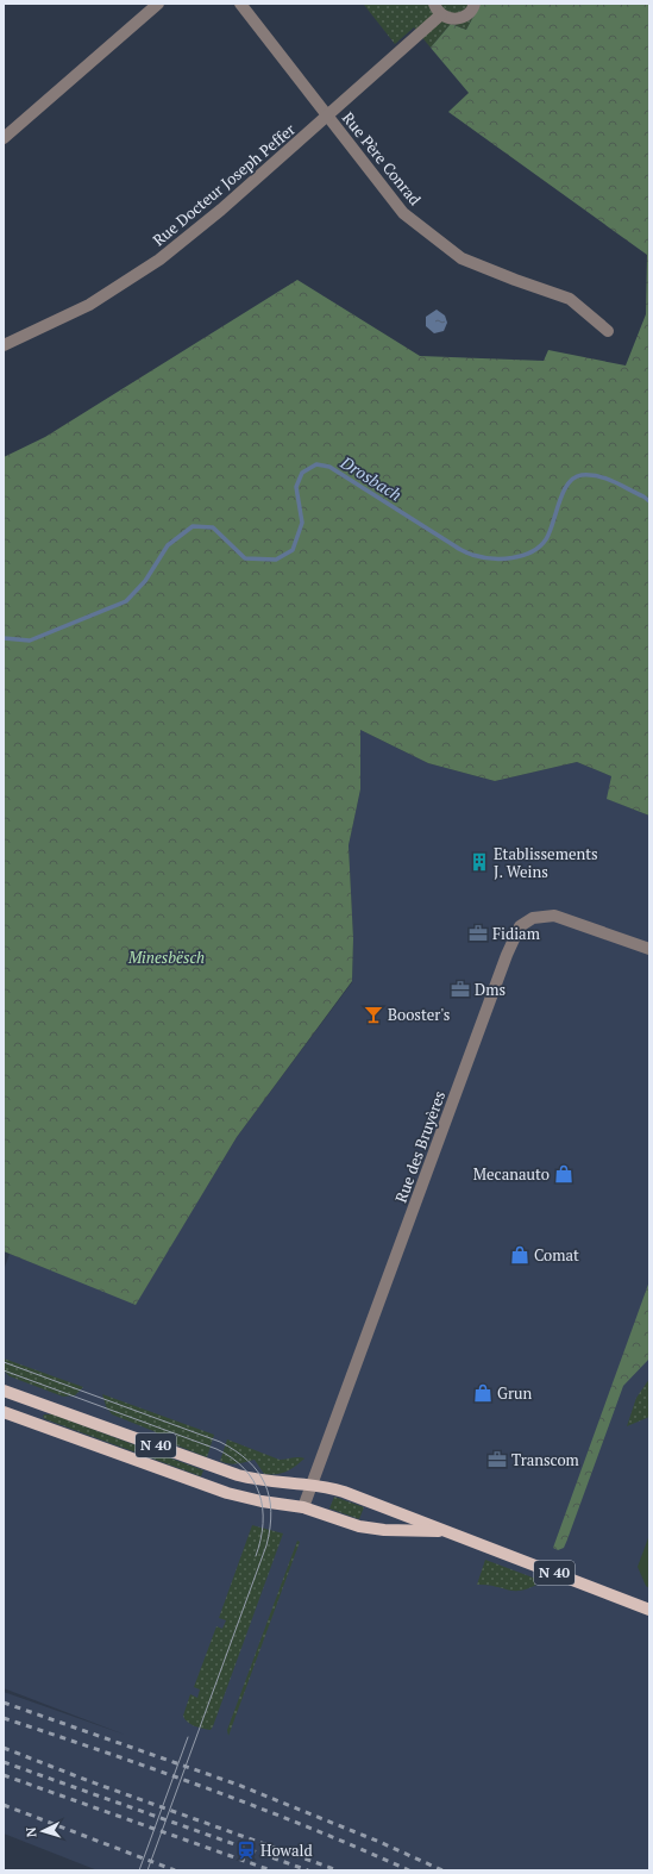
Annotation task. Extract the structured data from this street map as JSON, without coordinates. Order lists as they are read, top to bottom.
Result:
{
  "streets": {
    "main road": ["N 40"],
    "street": ["Rue Père Conrad", "Rue Docteur Joseph Peffer", "Rue des Bruyères"]
  },
  "crossings": [
    ["Rue Père Conrad", "Rue Docteur Joseph Peffer"],
    ["Rue des Bruyères", "N 40"]
  ],
  "water": ["Drosbach"],
  "parks": ["Minesbësch"],
  "places": {
    "building": ["Etablissements J. Weins"],
    "office": ["Fidiam", "Dms", "Transcom"],
    "bar": ["Booster's"],
    "shop": ["Mecanauto", "Comat", "Grun"],
    "station": ["Howald"]
  },
  "north": "left"
}
